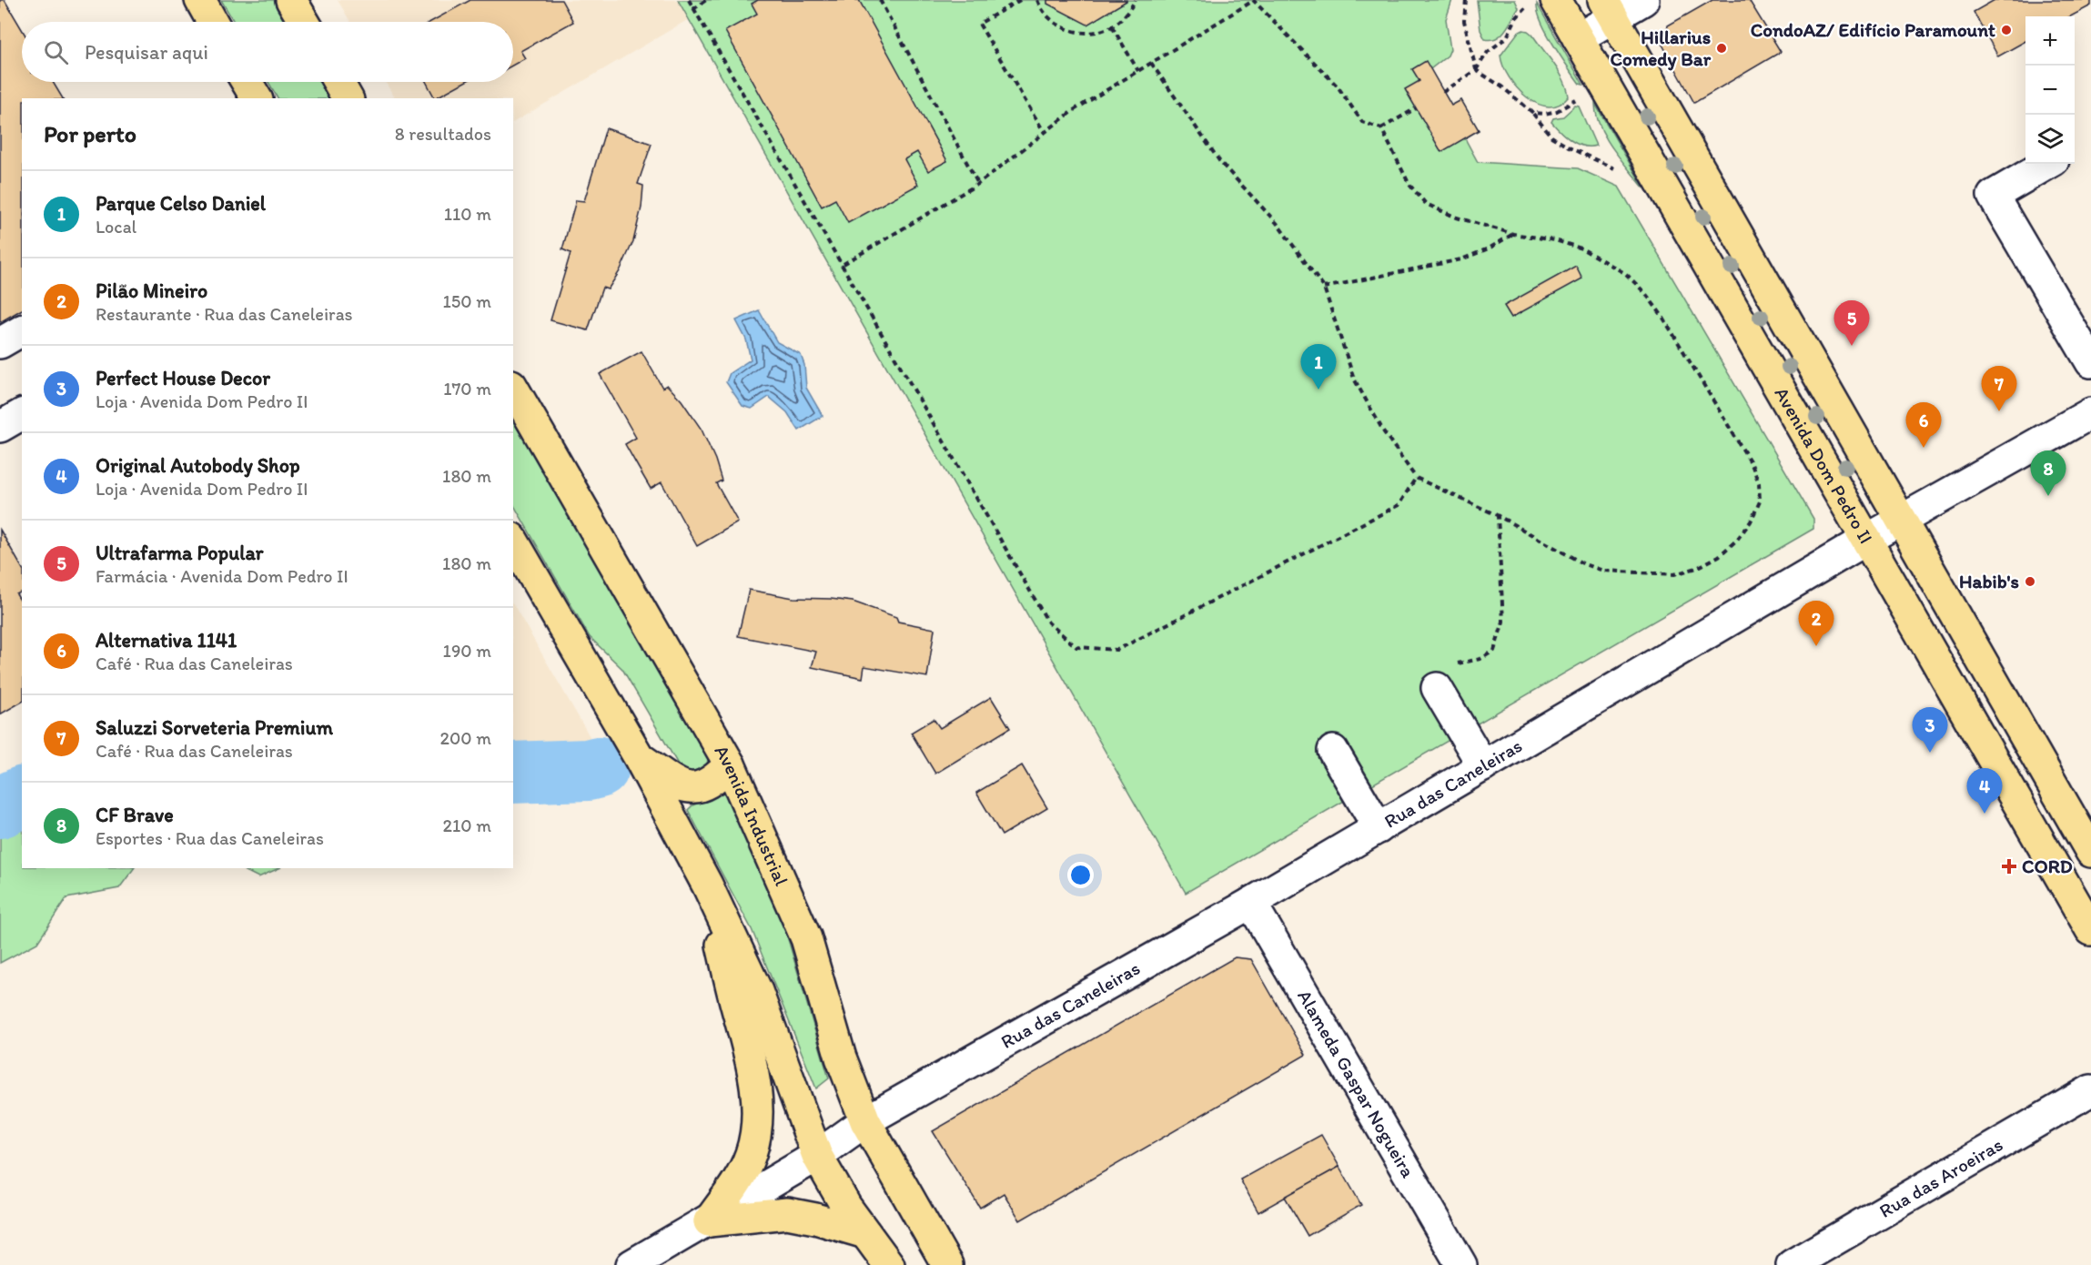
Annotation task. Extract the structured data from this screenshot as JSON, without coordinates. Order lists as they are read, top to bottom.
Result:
{
  "streets": {
    "main road": ["Avenida Dom Pedro II", "Avenida Industrial"],
    "street": ["Rua das Caneleiras", "Alameda Gaspar Nogueira", "Rua das Aroeiras"]
  },
  "crossings": [
    ["Avenida Dom Pedro II", "Rua das Caneleiras"],
    ["Rua das Caneleiras", "Avenida Industrial"],
    ["Rua das Caneleiras", "Alameda Gaspar Nogueira"]
  ],
  "places": {
    "other": ["CondoAZ/ Edifício Paramount", "Hillarius Comedy Bar", "Habib's"],
    "health": ["CORD"]
  },
  "page": {
    "map_buttons": ["+", "−"],
    "search": "Pesquisar aqui",
    "heading": ["Por perto", "8 resultados"],
    "list": [
      {
        "mark": "1",
        "name": "Parque Celso Daniel",
        "note": "Local",
        "value": "110 m"
      },
      {
        "mark": "2",
        "name": "Pilão Mineiro",
        "note": "Restaurante · Rua das Caneleiras",
        "value": "150 m"
      },
      {
        "mark": "3",
        "name": "Perfect House Decor",
        "note": "Loja · Avenida Dom Pedro II",
        "value": "170 m"
      },
      {
        "mark": "4",
        "name": "Original Autobody Shop",
        "note": "Loja · Avenida Dom Pedro II",
        "value": "180 m"
      },
      {
        "mark": "5",
        "name": "Ultrafarma Popular",
        "note": "Farmácia · Avenida Dom Pedro II",
        "value": "180 m"
      },
      {
        "mark": "6",
        "name": "Alternativa 1141",
        "note": "Café · Rua das Caneleiras",
        "value": "190 m"
      },
      {
        "mark": "7",
        "name": "Saluzzi Sorveteria Premium",
        "note": "Café · Rua das Caneleiras",
        "value": "200 m"
      },
      {
        "mark": "8",
        "name": "CF Brave",
        "note": "Esportes · Rua das Caneleiras",
        "value": "210 m"
      }
    ],
    "pins": [
      "5",
      "1",
      "7",
      "6",
      "8",
      "2",
      "3",
      "4"
    ]
  }
}
